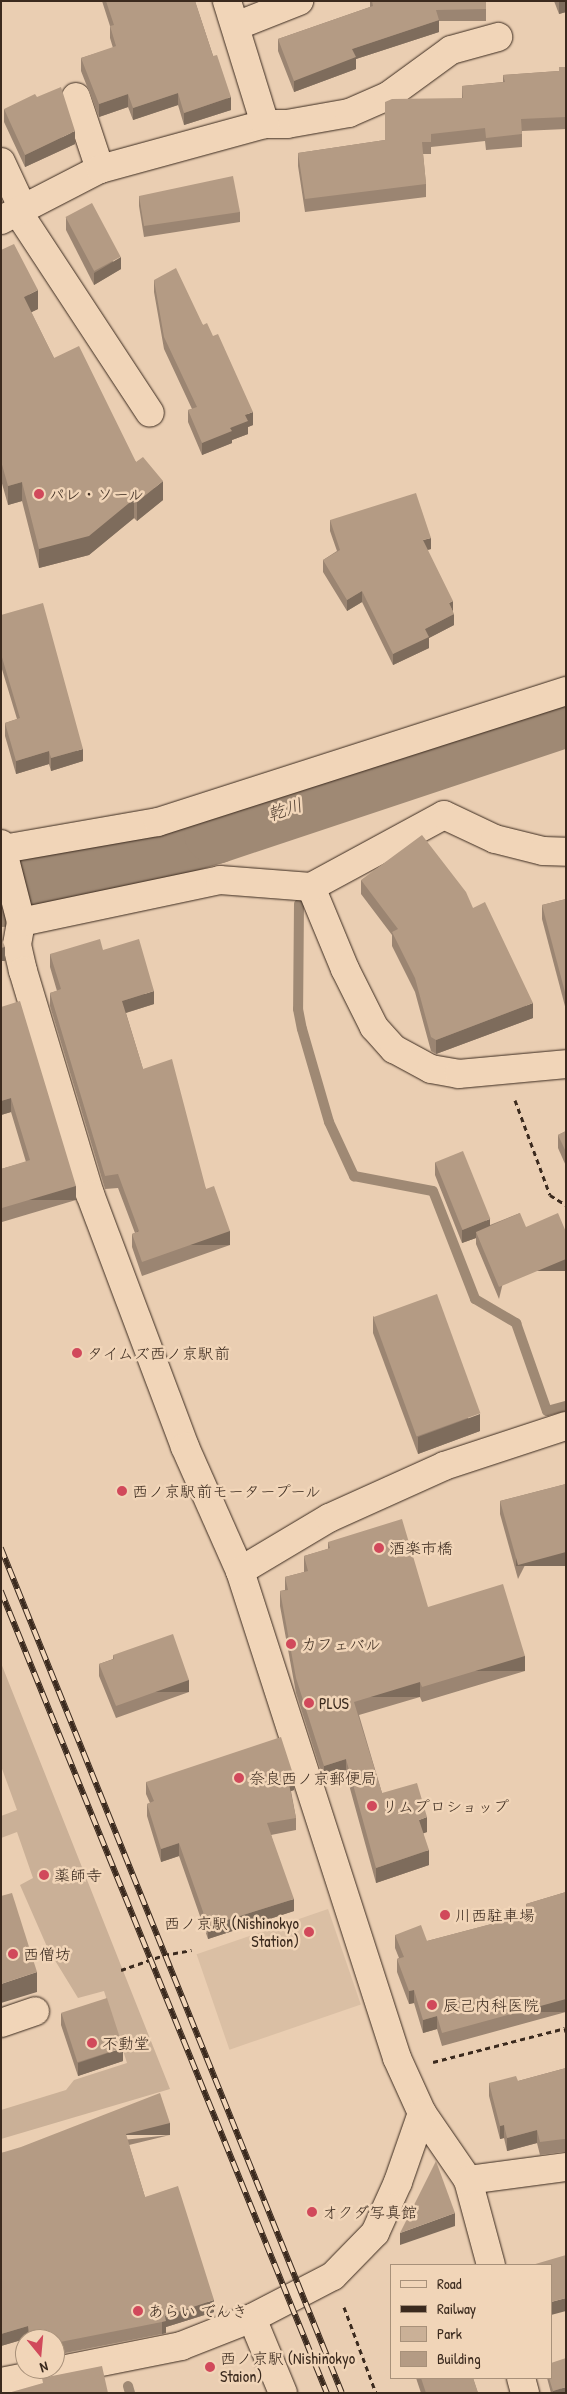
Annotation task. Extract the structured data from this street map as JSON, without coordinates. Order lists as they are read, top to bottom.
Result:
{
  "water": ["乾川"],
  "places": [
    "パレ・ソール",
    "タイムズ西ノ京駅前",
    "西ノ京駅前モータープール",
    "酒楽市橋",
    "カフェバル",
    "PLUS",
    "奈良西ノ京郵便局",
    "リムプロショップ",
    "薬師寺",
    "川西駐車場",
    "西ノ京駅 (Nishinokyo Station)",
    "西僧坊",
    "辰己内科医院",
    "不動堂",
    "オクダ写真館",
    "あらい でんき",
    "西ノ京駅 (Nishinokyo Staion)"
  ],
  "legend": [
    "Road",
    "Railway",
    "Park",
    "Building"
  ],
  "north": "bottom"
}
